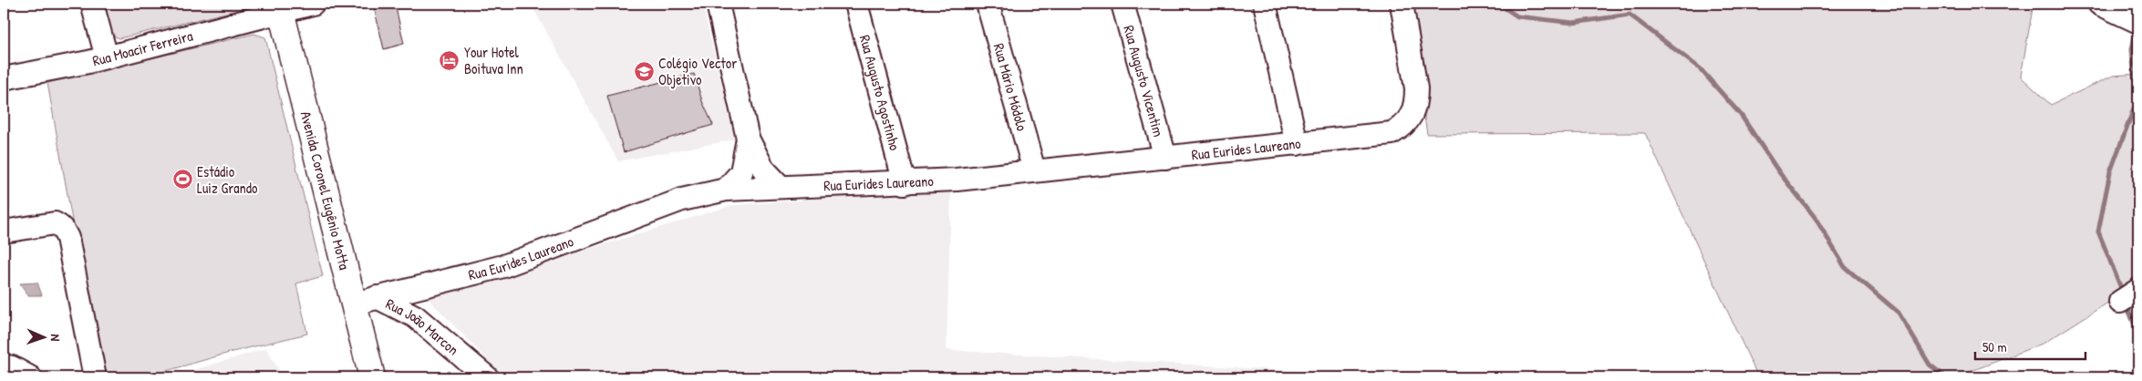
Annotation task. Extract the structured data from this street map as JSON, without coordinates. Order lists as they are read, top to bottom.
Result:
{
  "streets": {
    "main road": ["Avenida Coronel Eugênio Motta"],
    "street": [
      "Rua Moacir Ferreira",
      "Rua Augusto Vicentim",
      "Rua Mário Módolo",
      "Rua Augusto Agostinho",
      "Rua Eurides Laureano",
      "Rua João Marcon"
    ]
  },
  "crossings": [
    ["Rua Moacir Ferreira", "Avenida Coronel Eugênio Motta"],
    ["Rua Augusto Vicentim", "Rua Eurides Laureano"],
    ["Rua Mário Módolo", "Rua Eurides Laureano"],
    ["Rua Augusto Agostinho", "Rua Eurides Laureano"],
    ["Rua Eurides Laureano", "Avenida Coronel Eugênio Motta"],
    ["Rua Eurides Laureano", "Rua João Marcon"],
    ["Avenida Coronel Eugênio Motta", "Rua João Marcon"]
  ],
  "places": {
    "hotel": ["Your Hotel Boituva Inn"],
    "school or university": ["Colégio Vector Objetivo"],
    "sports": ["Estádio Luiz Grando"]
  },
  "scale_bar": "50 m",
  "north": "right"
}
